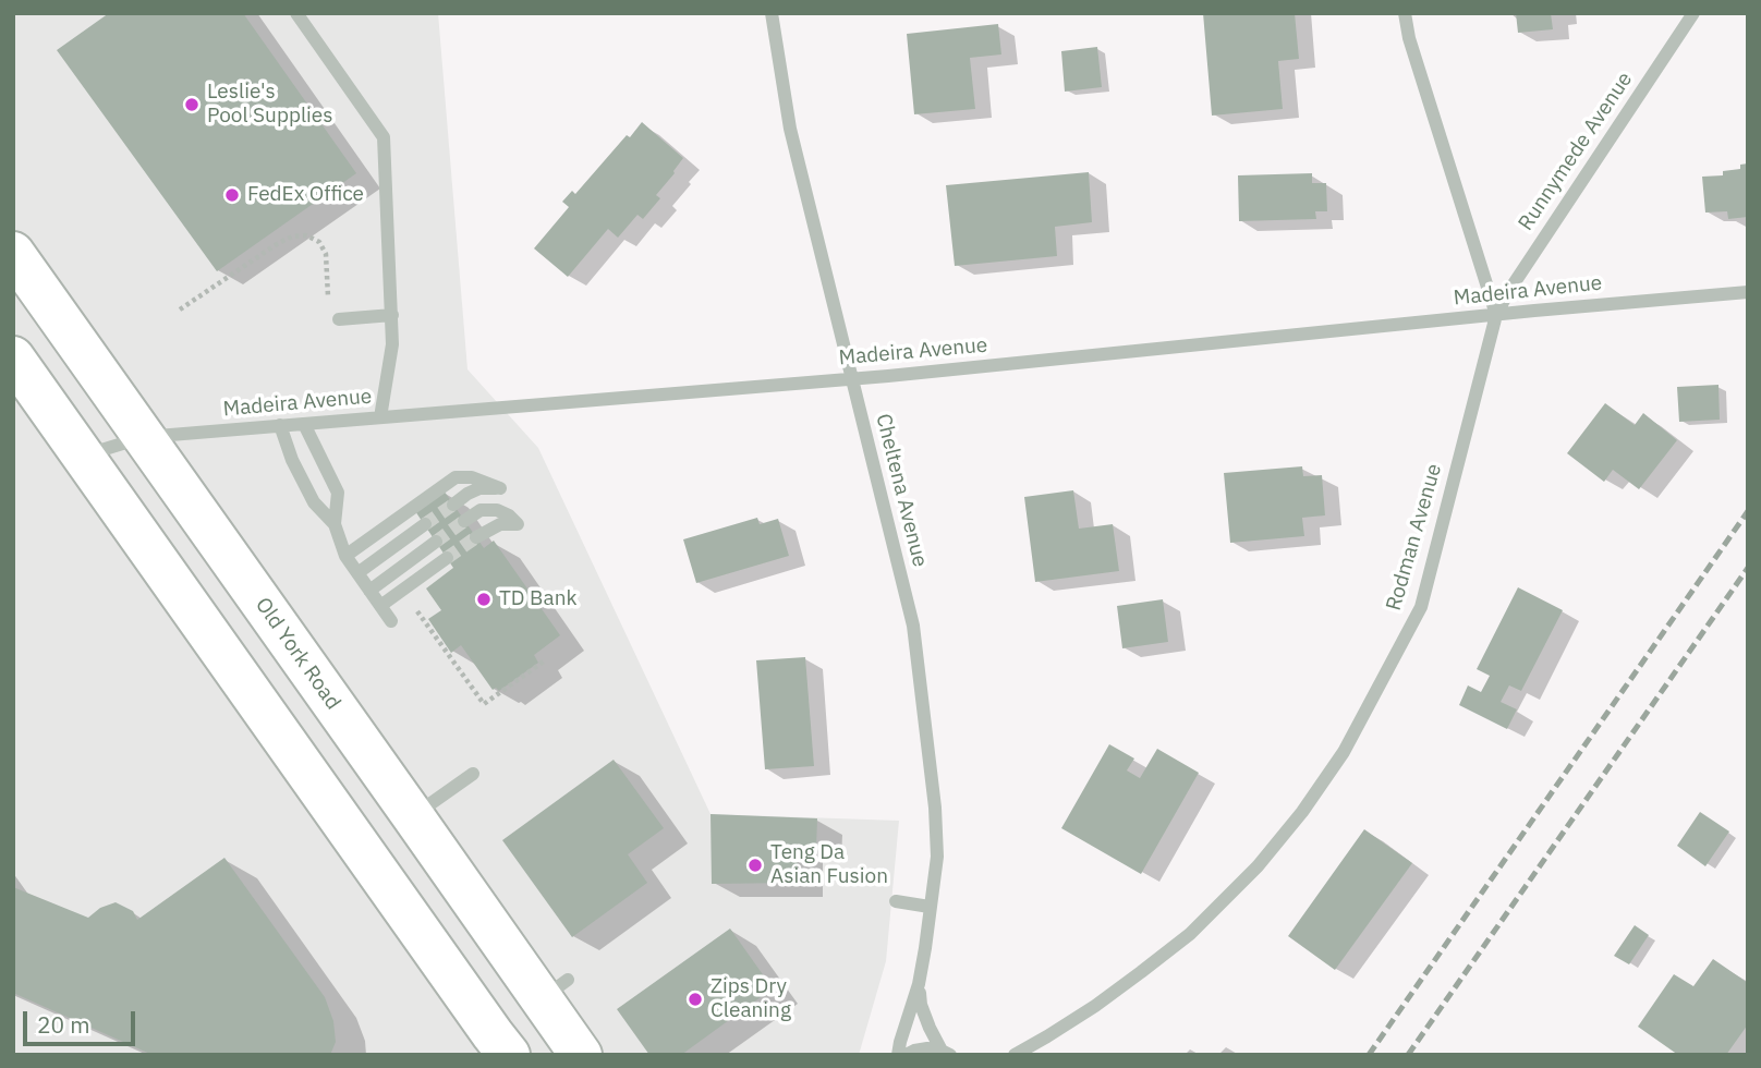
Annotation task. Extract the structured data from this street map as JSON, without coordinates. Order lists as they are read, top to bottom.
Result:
{
  "streets": {
    "highway": ["Old York Road"],
    "street": [
      "Runnymede Avenue",
      "Madeira Avenue",
      "Cheltena Avenue",
      "Rodman Avenue"
    ]
  },
  "crossings": [
    ["Runnymede Avenue", "Madeira Avenue"],
    ["Runnymede Avenue", "Rodman Avenue"],
    ["Madeira Avenue", "Cheltena Avenue"],
    ["Madeira Avenue", "Rodman Avenue"],
    ["Madeira Avenue", "Old York Road"]
  ],
  "places": [
    "Leslie's Pool Supplies",
    "FedEx Office",
    "TD Bank",
    "Teng Da Asian Fusion",
    "Zips Dry Cleaning"
  ],
  "scale_bar": "20 m"
}
